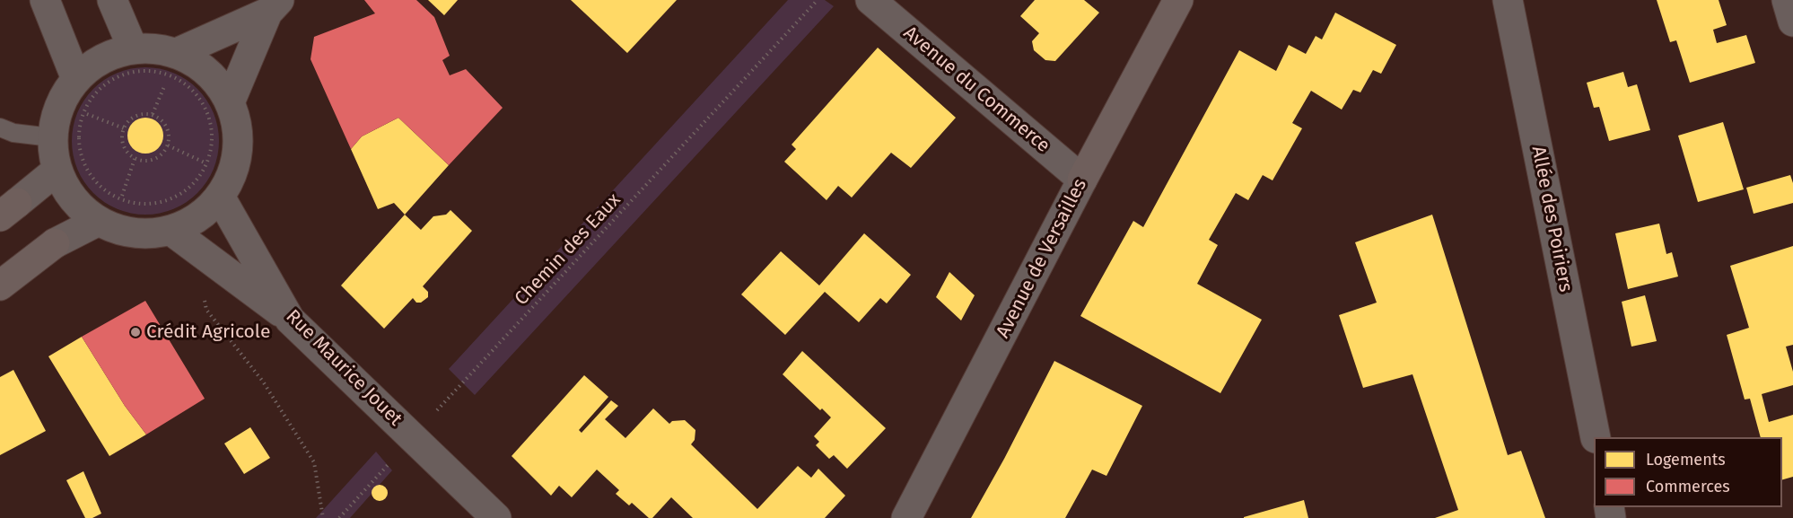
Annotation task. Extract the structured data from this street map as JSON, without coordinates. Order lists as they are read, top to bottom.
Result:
{
  "streets": {
    "street": [
      "Avenue du Commerce",
      "Allée des Poiriers",
      "Avenue de Versailles",
      "Rue Maurice Jouet"
    ],
    "path": ["Chemin des Eaux"]
  },
  "crossings": [
    ["Avenue du Commerce", "Avenue de Versailles"],
    ["Chemin des Eaux", "Rue Maurice Jouet"]
  ],
  "places": ["Crédit Agricole"],
  "legend": ["Logements", "Commerces"]
}
